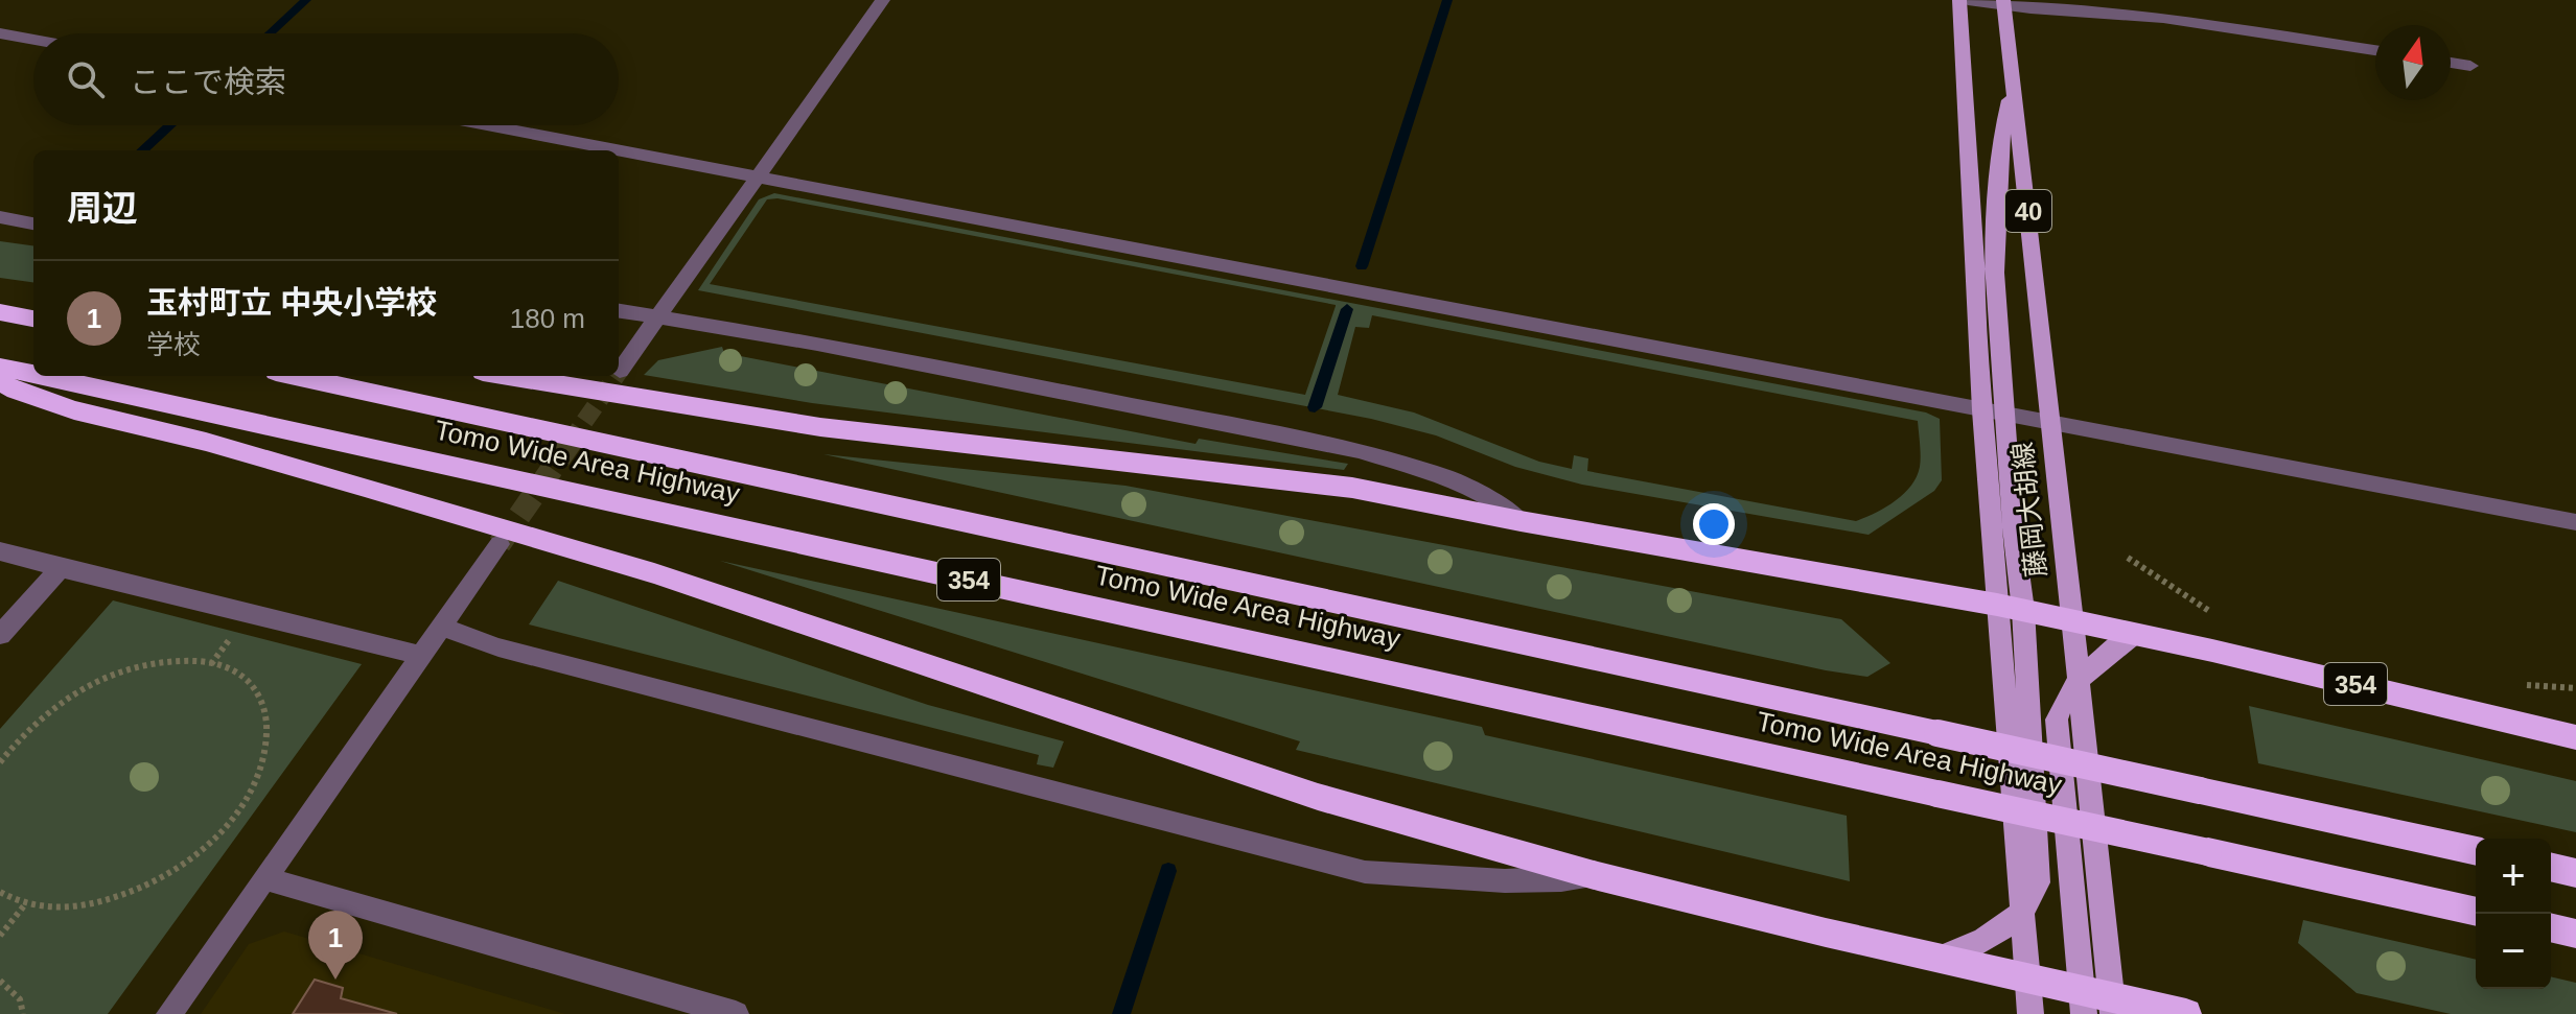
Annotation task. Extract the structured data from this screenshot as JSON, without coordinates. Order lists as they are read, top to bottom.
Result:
{
  "streets": {
    "highway": ["Tomo Wide Area Highway", "354"],
    "main road": ["40", "藤岡大胡線"]
  },
  "crossings": [
    ["藤岡大胡線", "354"]
  ],
  "north": "top",
  "page": {
    "search": "ここで検索",
    "heading": "周辺",
    "list": [
      {
        "mark": "1",
        "name": "玉村町立 中央小学校",
        "note": "学校",
        "value": "180 m"
      }
    ],
    "map_buttons": ["+", "−"],
    "pins": "1"
  }
}
